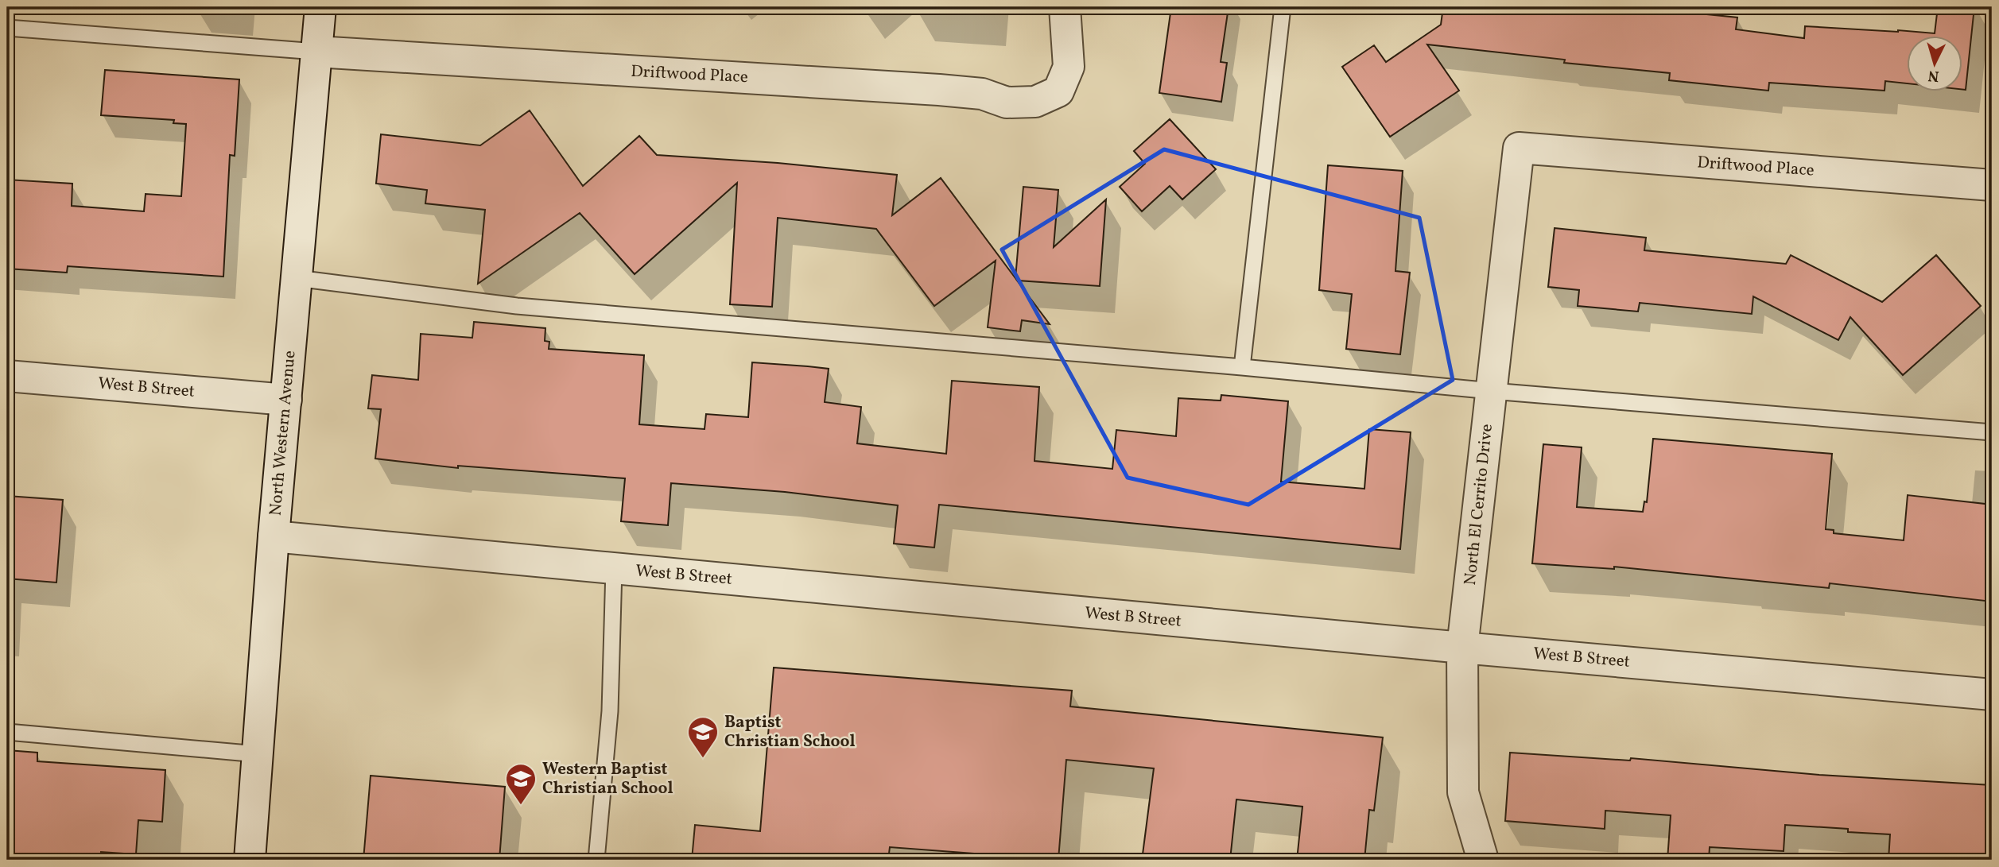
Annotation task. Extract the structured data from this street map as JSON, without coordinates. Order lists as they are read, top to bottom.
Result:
{
  "streets": {
    "street": [
      "Driftwood Place",
      "West B Street",
      "North Western Avenue",
      "North El Cerrito Drive"
    ]
  },
  "crossings": [
    ["Driftwood Place", "North Western Avenue"],
    ["Driftwood Place", "North El Cerrito Drive"],
    ["West B Street", "North Western Avenue"],
    ["West B Street", "North El Cerrito Drive"]
  ],
  "places": {
    "school or university": ["Baptist Christian School", "Western Baptist Christian School"]
  },
  "north": "bottom"
}
